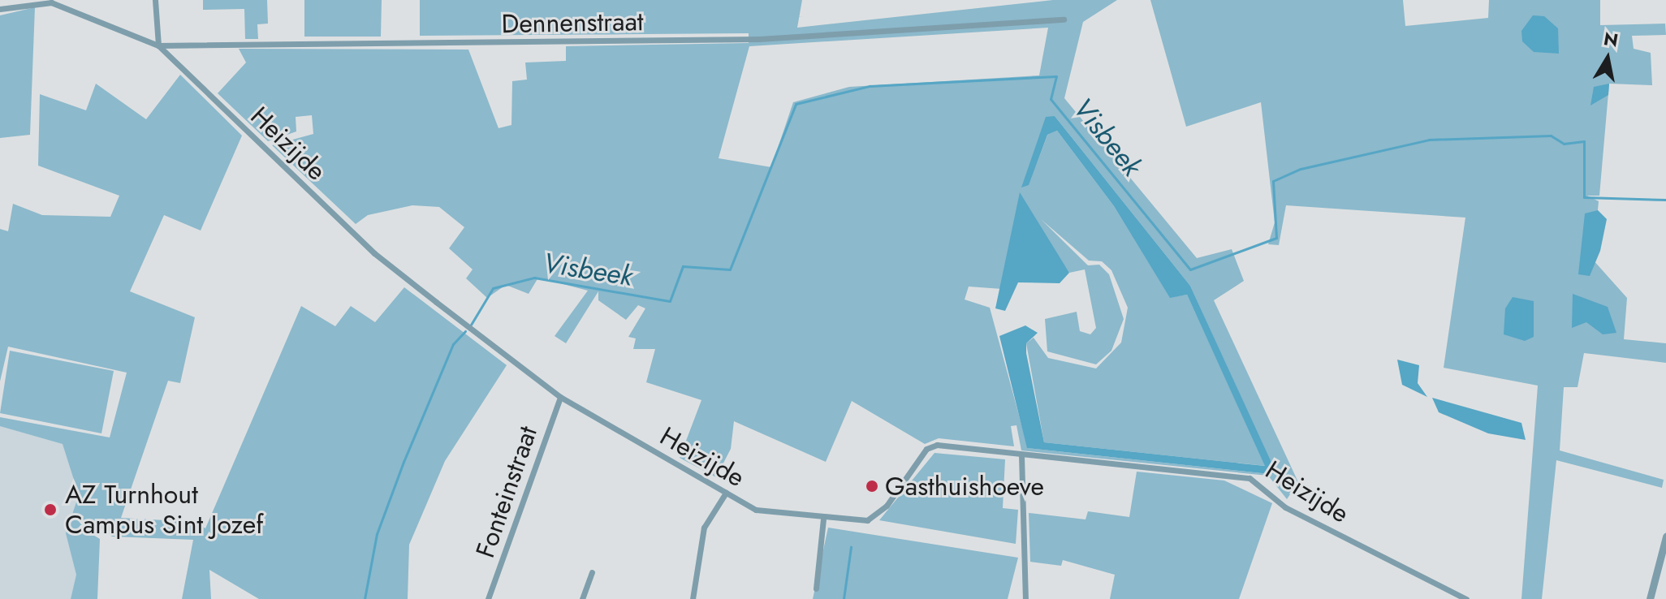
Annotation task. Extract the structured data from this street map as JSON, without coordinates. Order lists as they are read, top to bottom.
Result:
{
  "streets": {
    "street": ["Dennenstraat", "Heizijde", "Fonteinstraat"]
  },
  "crossings": [
    ["Dennenstraat", "Heizijde"],
    ["Heizijde", "Fonteinstraat"]
  ],
  "water": ["Visbeek"],
  "places": ["Gasthuishoeve", "AZ Turnhout Campus Sint Jozef"],
  "north": "top"
}
